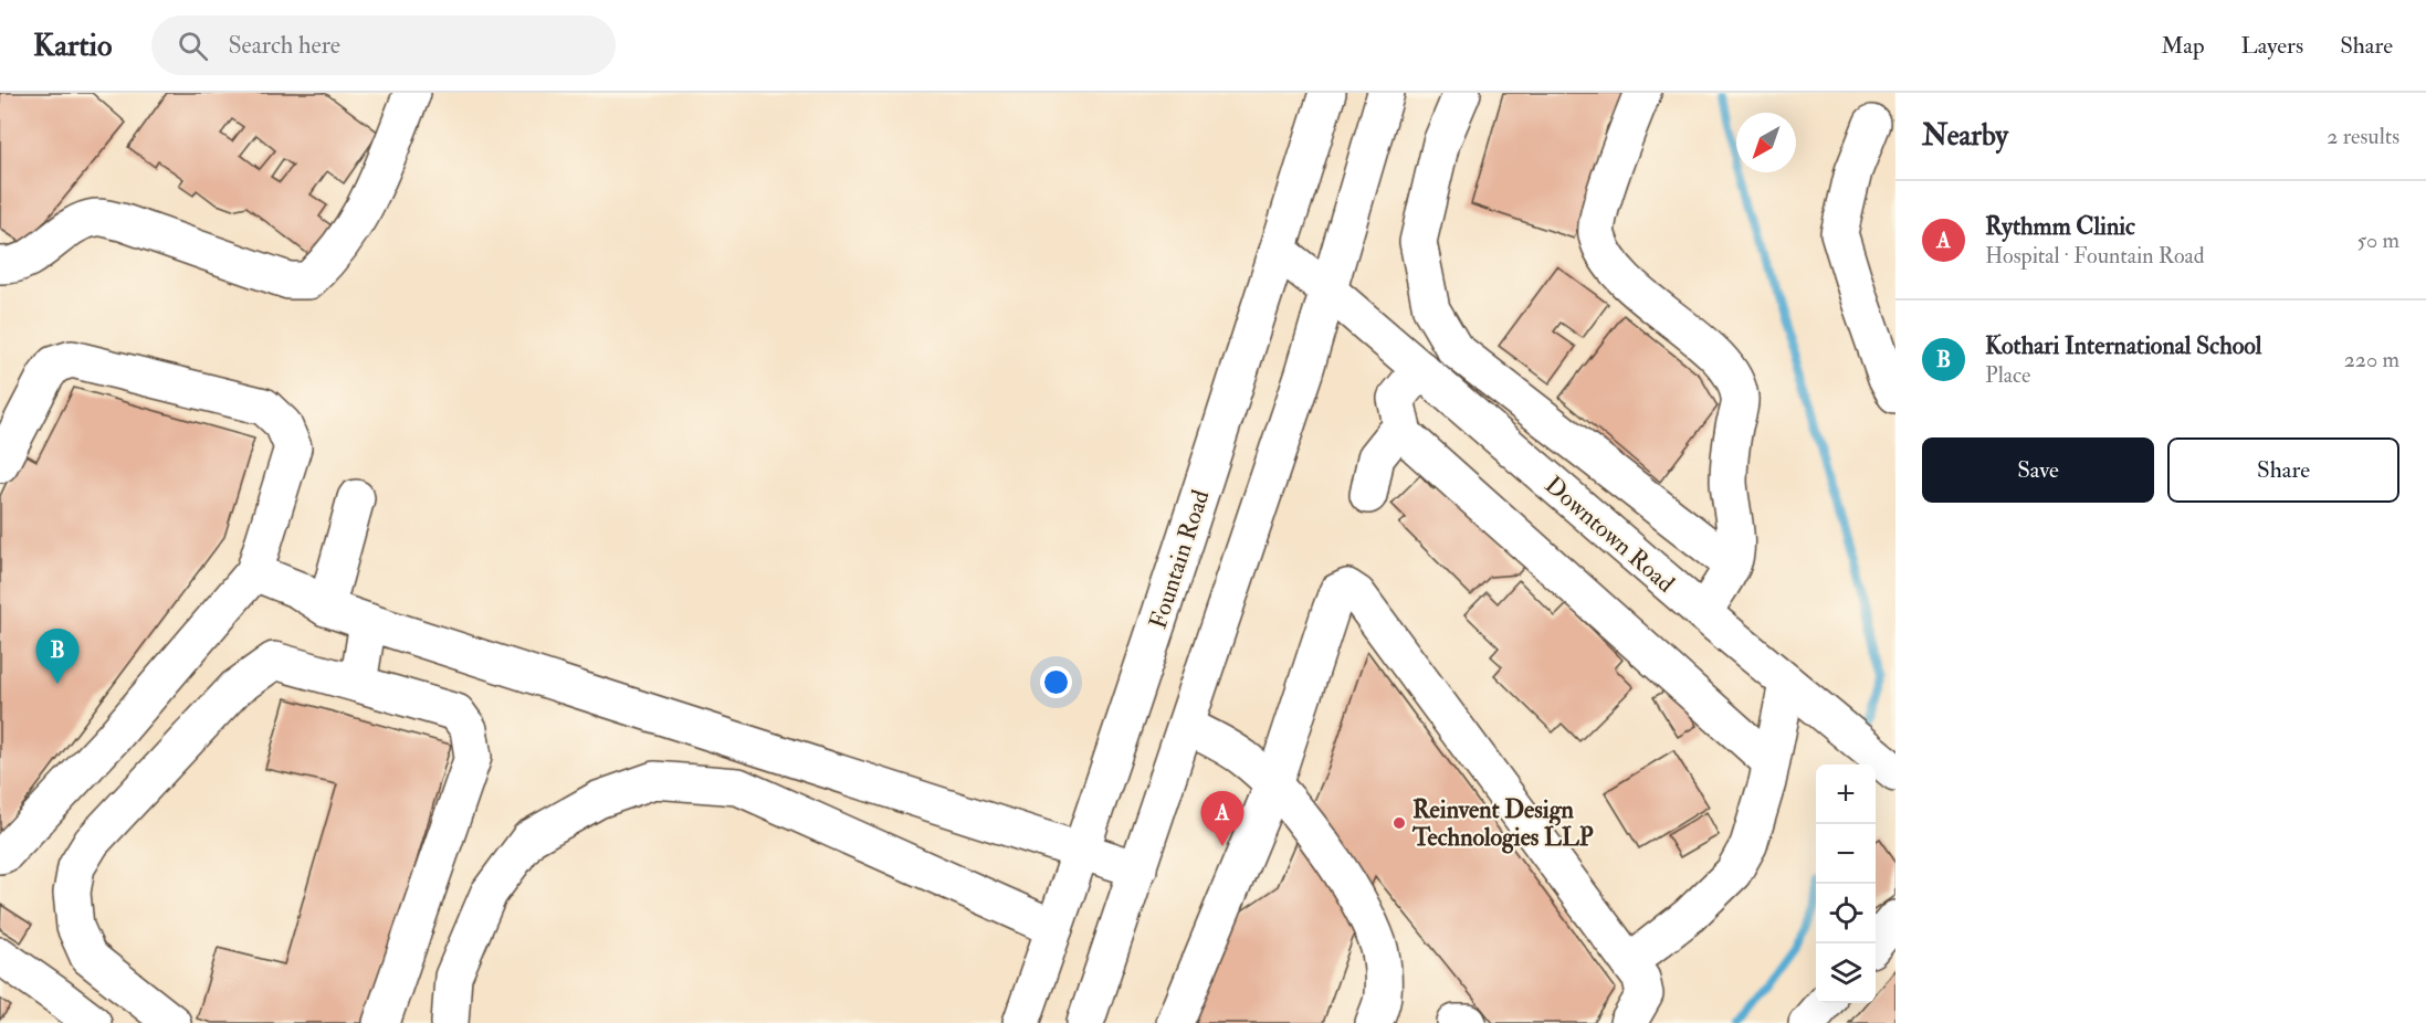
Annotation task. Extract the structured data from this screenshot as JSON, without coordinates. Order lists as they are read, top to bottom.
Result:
{
  "streets": {
    "street": ["Downtown Road", "Fountain Road"]
  },
  "crossings": [
    ["Downtown Road", "Fountain Road"]
  ],
  "places": ["Reinvent Design Technologies LLP"],
  "north": "bottom left",
  "page": {
    "header": "Kartio",
    "search": "Search here",
    "nav": ["Map", "Layers", "Share"],
    "heading": ["Nearby", "2 results"],
    "list": [
      {
        "mark": "A",
        "name": "Rythmm Clinic",
        "note": "Hospital · Fountain Road",
        "value": "50 m"
      },
      {
        "mark": "B",
        "name": "Kothari International School",
        "note": "Place",
        "value": "220 m"
      }
    ],
    "buttons": ["Save", "Share"],
    "pins": ["B", "A"],
    "map_buttons": ["+", "−"]
  }
}
